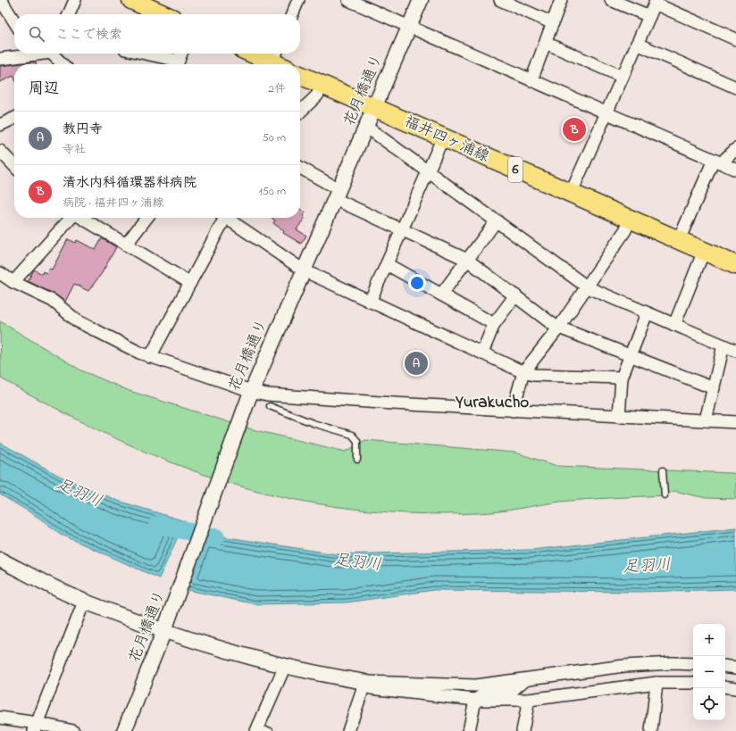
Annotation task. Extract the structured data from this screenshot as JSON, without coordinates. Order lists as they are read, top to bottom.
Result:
{
  "streets": {
    "main road": ["福井四ヶ浦線", "6"],
    "street": ["花月橋通り"]
  },
  "crossings": [
    ["花月橋通り", "福井四ヶ浦線"]
  ],
  "districts": ["Yurakucho"],
  "water": ["足羽川"],
  "page": {
    "search": "ここで検索",
    "heading": ["周辺", "2件"],
    "list": [
      {
        "mark": "A",
        "name": "教円寺",
        "note": "寺社",
        "value": "50 m"
      },
      {
        "mark": "B",
        "name": "清水内科循環器科病院",
        "note": "病院 · 福井四ヶ浦線",
        "value": "150 m"
      }
    ],
    "pins": ["B", "A"],
    "map_buttons": ["+", "−"]
  }
}
